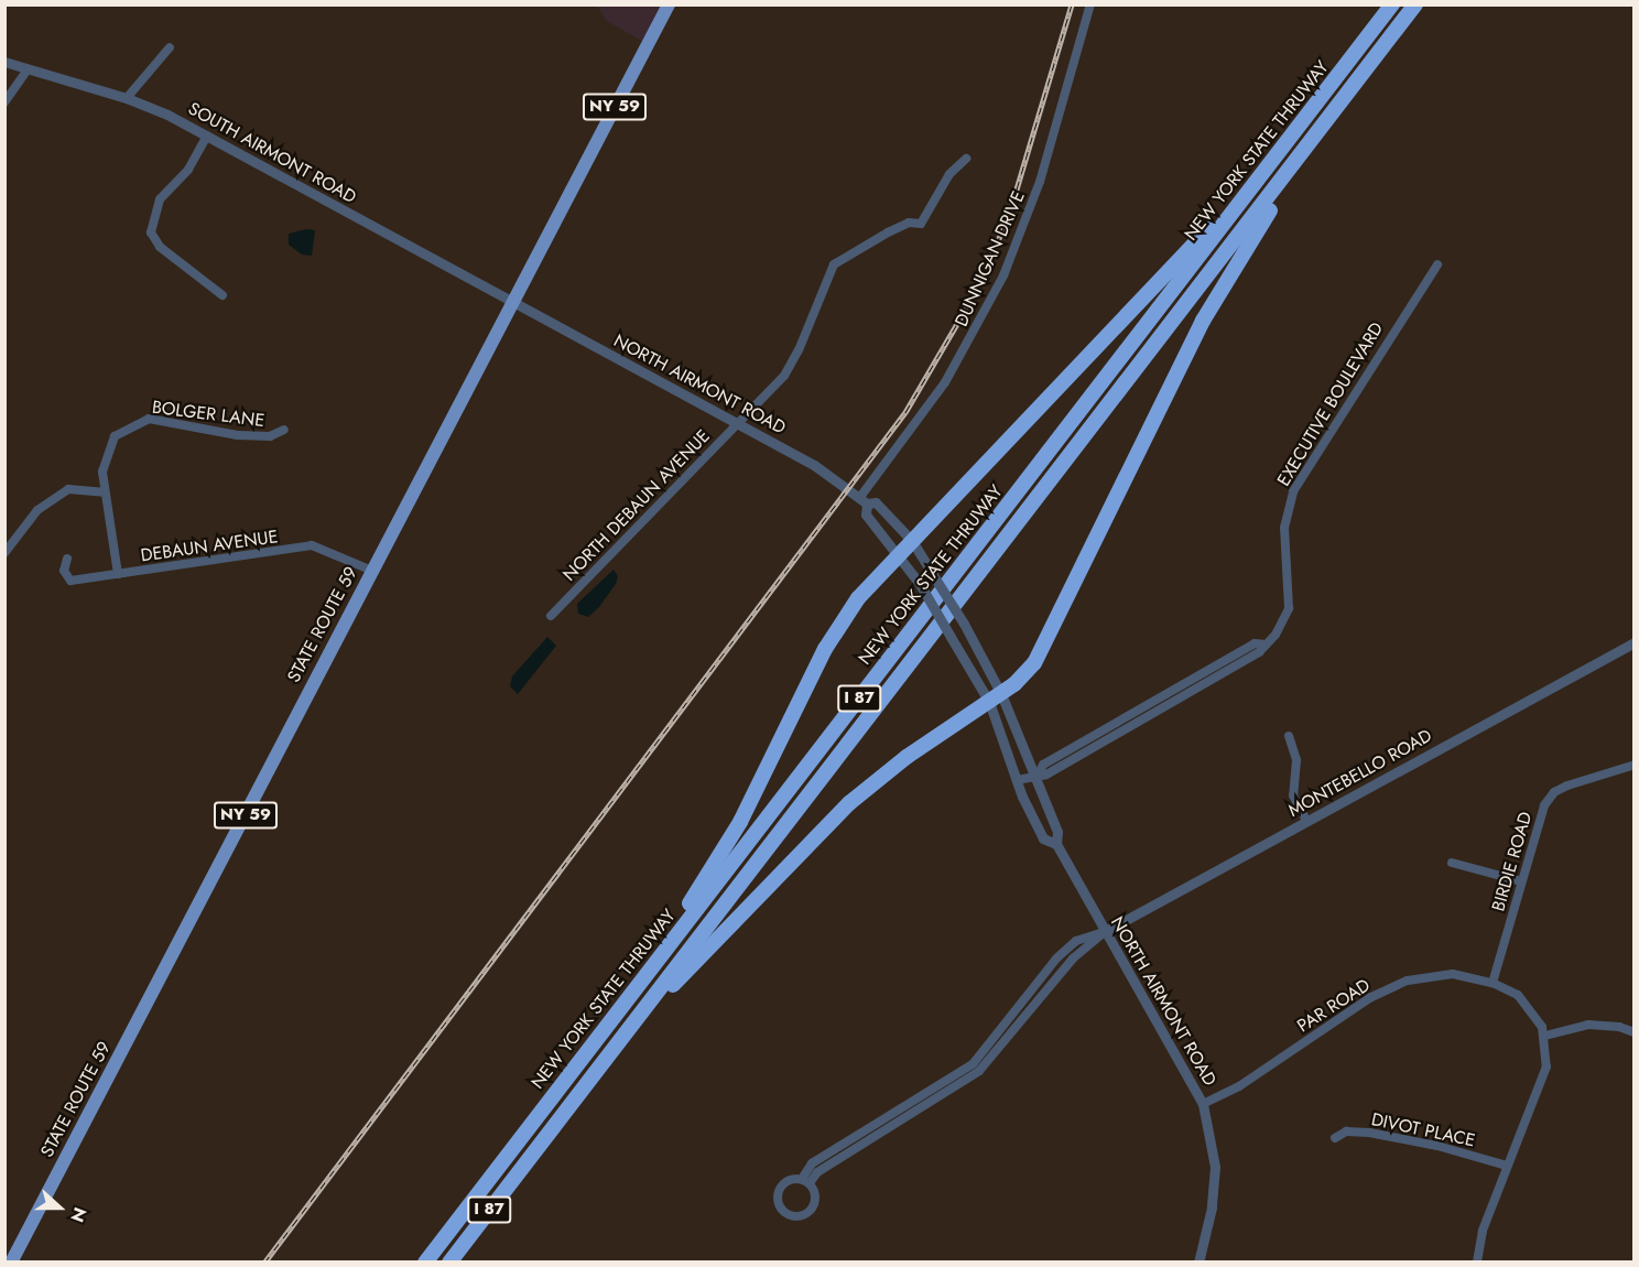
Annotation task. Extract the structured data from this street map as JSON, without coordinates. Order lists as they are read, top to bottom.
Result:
{
  "streets": {
    "highway": ["NEW YORK STATE THRUWAY", "I 87"],
    "main road": ["NY 59", "STATE ROUTE 59"],
    "street": [
      "SOUTH AIRMONT ROAD",
      "DUNNIGAN DRIVE",
      "NORTH AIRMONT ROAD",
      "EXECUTIVE BOULEVARD",
      "BOLGER LANE",
      "NORTH DEBAUN AVENUE",
      "DEBAUN AVENUE",
      "MONTEBELLO ROAD",
      "BIRDIE ROAD",
      "PAR ROAD",
      "DIVOT PLACE"
    ]
  },
  "crossings": [
    ["SOUTH AIRMONT ROAD", "NORTH AIRMONT ROAD"],
    ["SOUTH AIRMONT ROAD", "STATE ROUTE 59"],
    ["DUNNIGAN DRIVE", "NORTH AIRMONT ROAD"],
    ["NORTH AIRMONT ROAD", "EXECUTIVE BOULEVARD"],
    ["NORTH AIRMONT ROAD", "NORTH DEBAUN AVENUE"],
    ["NORTH AIRMONT ROAD", "STATE ROUTE 59"],
    ["NORTH AIRMONT ROAD", "MONTEBELLO ROAD"],
    ["NORTH AIRMONT ROAD", "PAR ROAD"],
    ["BOLGER LANE", "DEBAUN AVENUE"],
    ["DEBAUN AVENUE", "STATE ROUTE 59"],
    ["BIRDIE ROAD", "PAR ROAD"]
  ],
  "north": "right"
}
